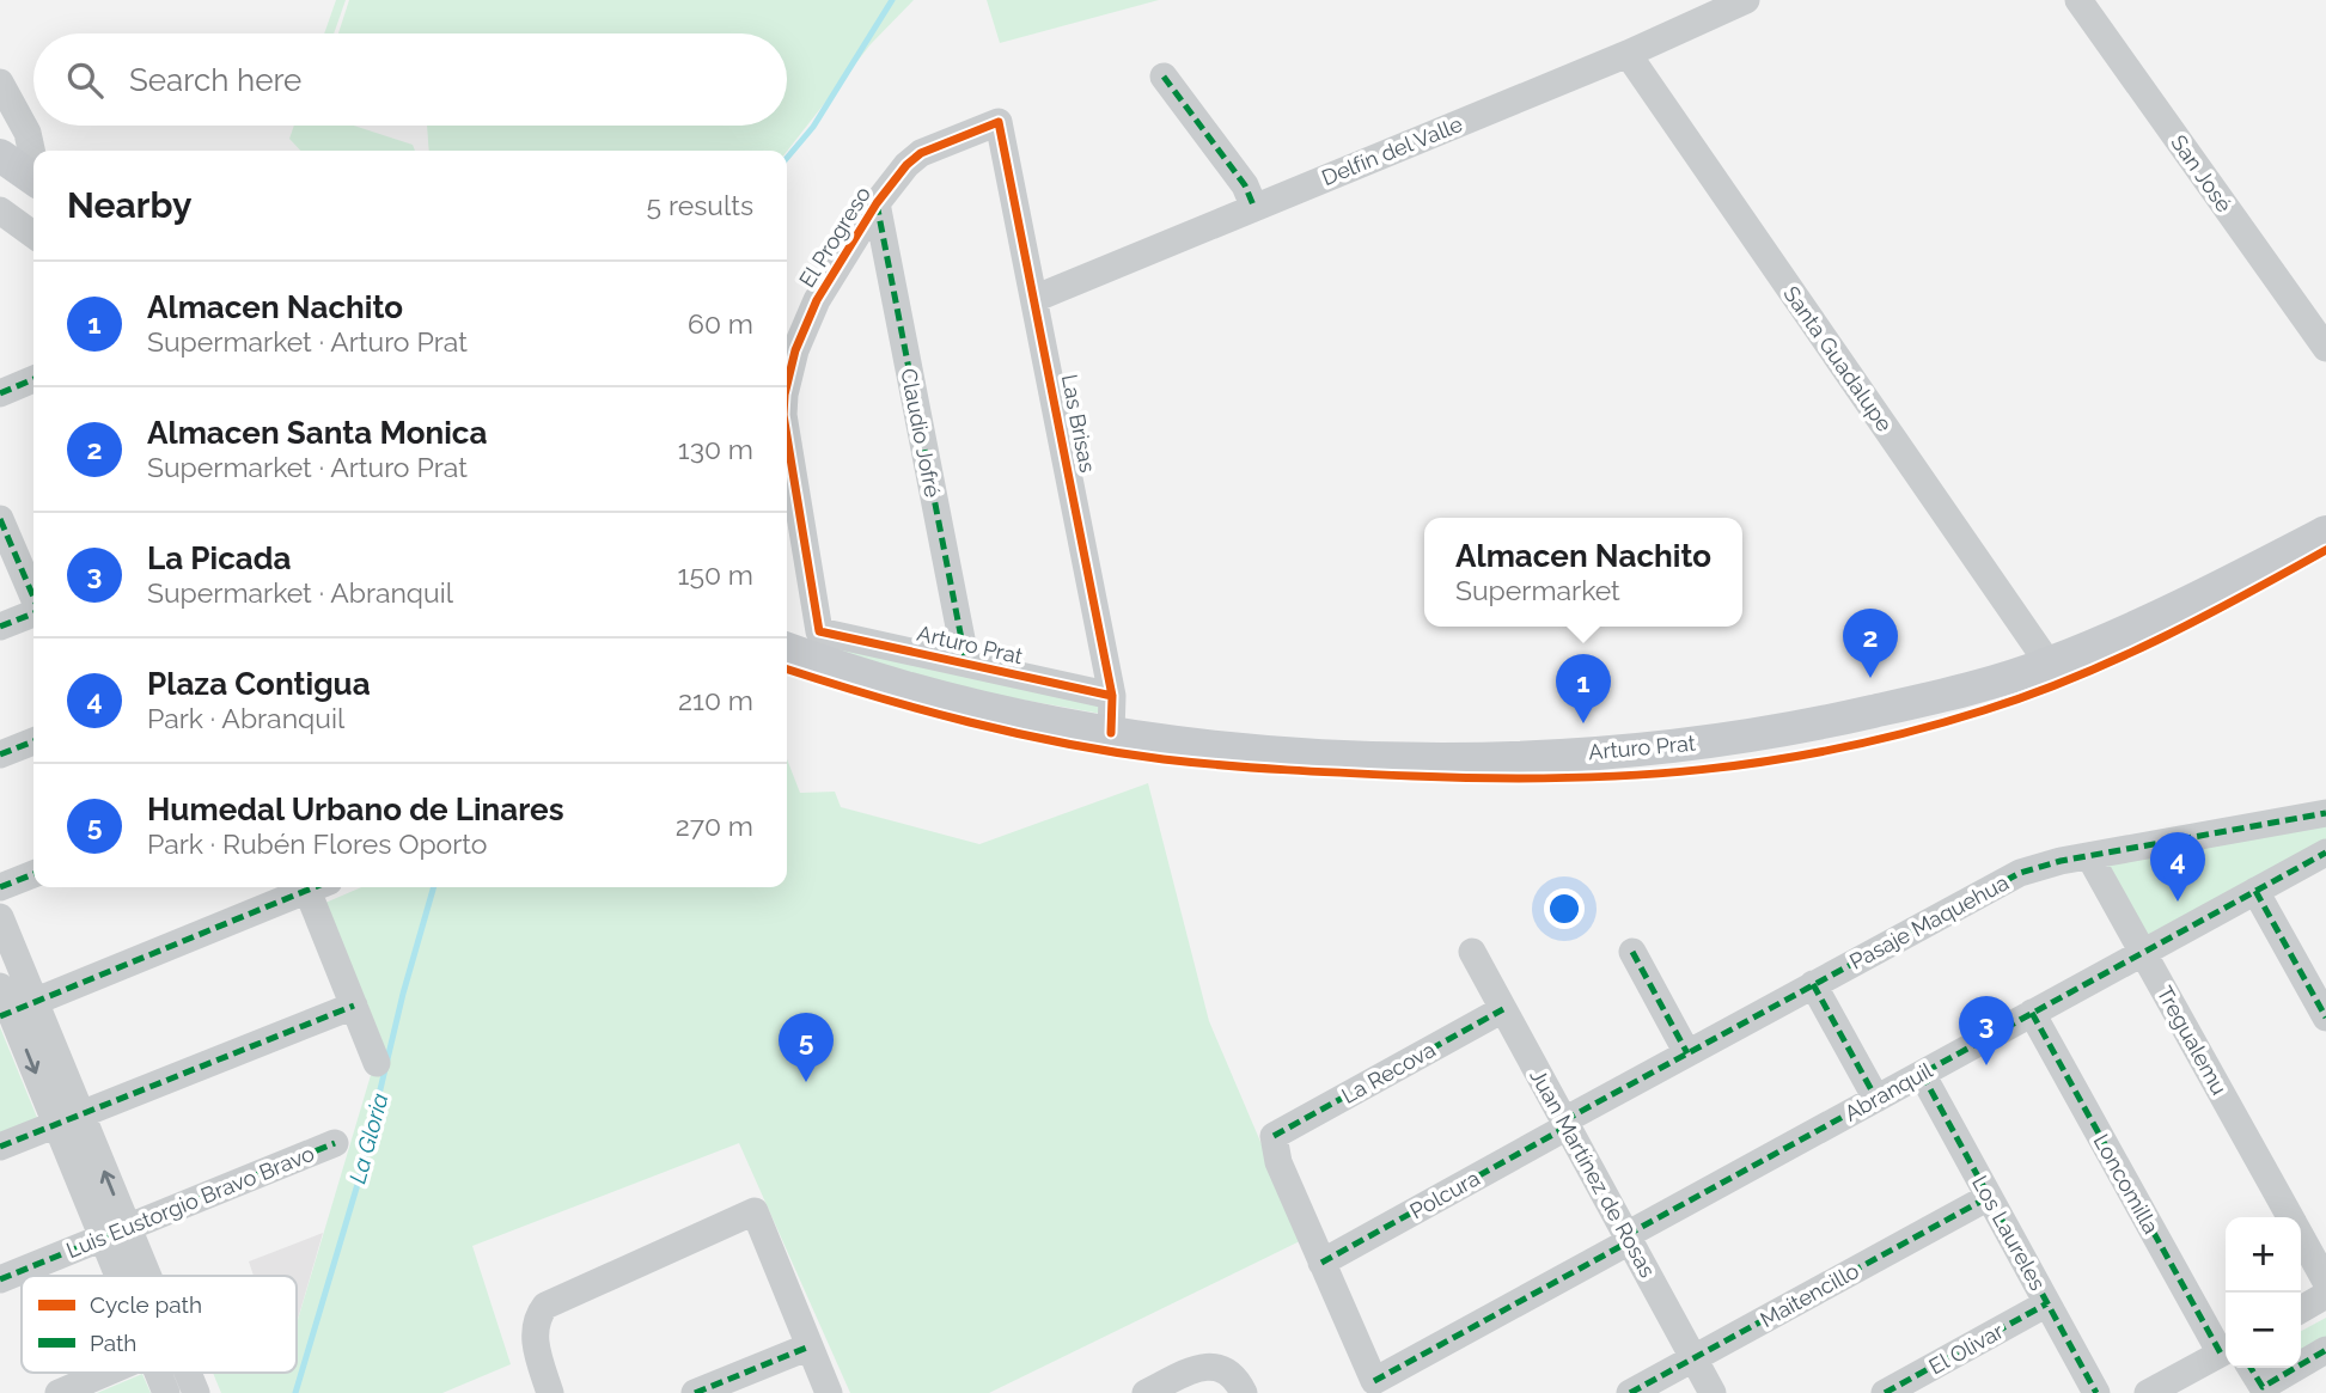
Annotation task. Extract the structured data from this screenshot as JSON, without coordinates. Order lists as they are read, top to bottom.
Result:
{
  "streets": {
    "main road": ["Arturo Prat"],
    "street": [
      "Delfín del Valle",
      "San José",
      "El Progreso",
      "Santa Guadalupe",
      "Las Brisas",
      "Claudio Jofré",
      "Pasaje Maquehua",
      "Tregualemu",
      "La Recova",
      "Abranquil",
      "Juan Martínez de Rosas",
      "Loncomilla",
      "Polcura",
      "Luis Eustorgio Bravo Bravo",
      "Los Laureles",
      "Maitencillo",
      "El Olivar"
    ]
  },
  "crossings": [
    ["Delfín del Valle", "Santa Guadalupe"],
    ["Delfín del Valle", "Las Brisas"],
    ["El Progreso", "Las Brisas"],
    ["El Progreso", "Claudio Jofré"],
    ["El Progreso", "Arturo Prat"],
    ["Santa Guadalupe", "Arturo Prat"],
    ["Las Brisas", "Arturo Prat"],
    ["Claudio Jofré", "Arturo Prat"],
    ["Pasaje Maquehua", "Tregualemu"],
    ["Pasaje Maquehua", "Juan Martínez de Rosas"],
    ["Pasaje Maquehua", "Polcura"],
    ["Tregualemu", "Abranquil"],
    ["La Recova", "Abranquil"],
    ["La Recova", "Juan Martínez de Rosas"],
    ["La Recova", "Polcura"],
    ["Abranquil", "Juan Martínez de Rosas"],
    ["Abranquil", "Loncomilla"],
    ["Abranquil", "Polcura"],
    ["Abranquil", "Los Laureles"],
    ["Juan Martínez de Rosas", "Polcura"],
    ["Juan Martínez de Rosas", "Maitencillo"],
    ["Los Laureles", "Maitencillo"],
    ["Los Laureles", "El Olivar"]
  ],
  "water": ["La Gloria"],
  "legend": ["Cycle path", "Path"],
  "page": {
    "search": "Search here",
    "heading": ["Nearby", "5 results"],
    "list": [
      {
        "mark": "1",
        "name": "Almacen Nachito",
        "note": "Supermarket · Arturo Prat",
        "value": "60 m"
      },
      {
        "mark": "2",
        "name": "Almacen Santa Monica",
        "note": "Supermarket · Arturo Prat",
        "value": "130 m"
      },
      {
        "mark": "3",
        "name": "La Picada",
        "note": "Supermarket · Abranquil",
        "value": "150 m"
      },
      {
        "mark": "4",
        "name": "Plaza Contigua",
        "note": "Park · Abranquil",
        "value": "210 m"
      },
      {
        "mark": "5",
        "name": "Humedal Urbano de Linares",
        "note": "Park · Rubén Flores Oporto",
        "value": "270 m"
      }
    ],
    "popup": ["Almacen Nachito", "Supermarket"],
    "pins": [
      "2",
      "1",
      "4",
      "3",
      "5"
    ],
    "map_buttons": ["+", "−"]
  }
}
